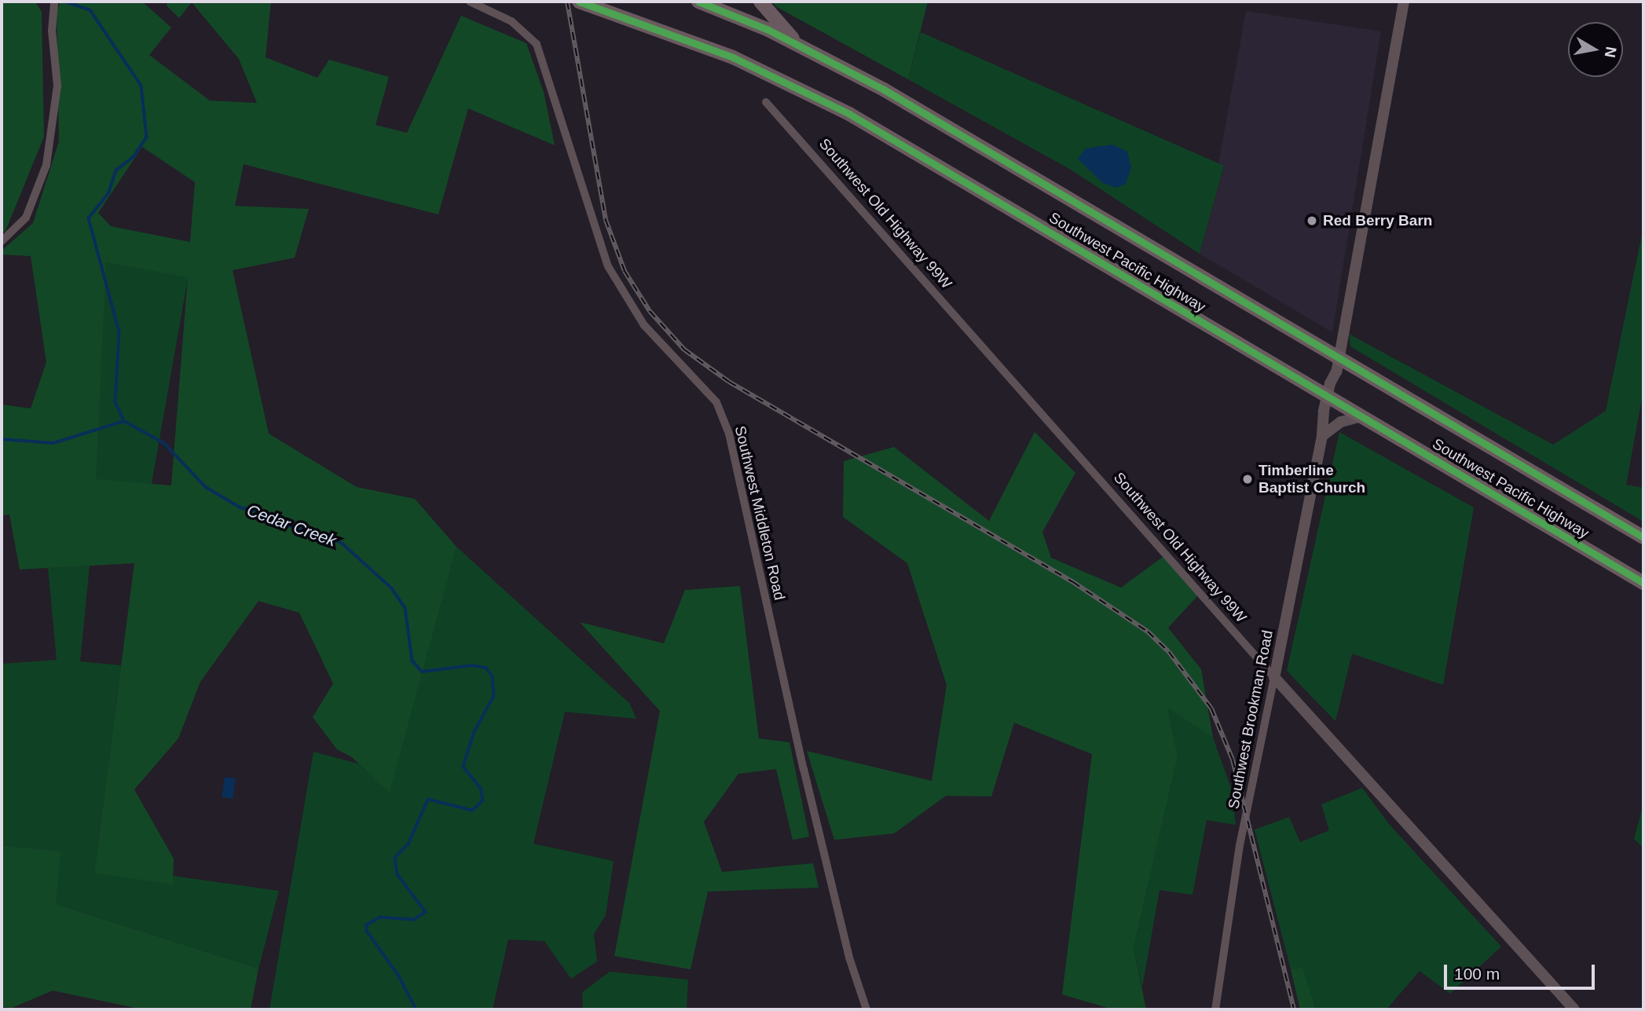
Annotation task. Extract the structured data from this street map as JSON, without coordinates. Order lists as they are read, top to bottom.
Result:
{
  "streets": {
    "highway": ["Southwest Pacific Highway"],
    "street": ["Southwest Old Highway 99W", "Southwest Middleton Road", "Southwest Brookman Road"]
  },
  "crossings": [
    ["Southwest Old Highway 99W", "Southwest Brookman Road"],
    ["Southwest Pacific Highway", "Southwest Brookman Road"]
  ],
  "water": ["Cedar Creek"],
  "places": ["Red Berry Barn", "Timberline Baptist Church"],
  "scale_bar": "100 m",
  "north": "right"
}
